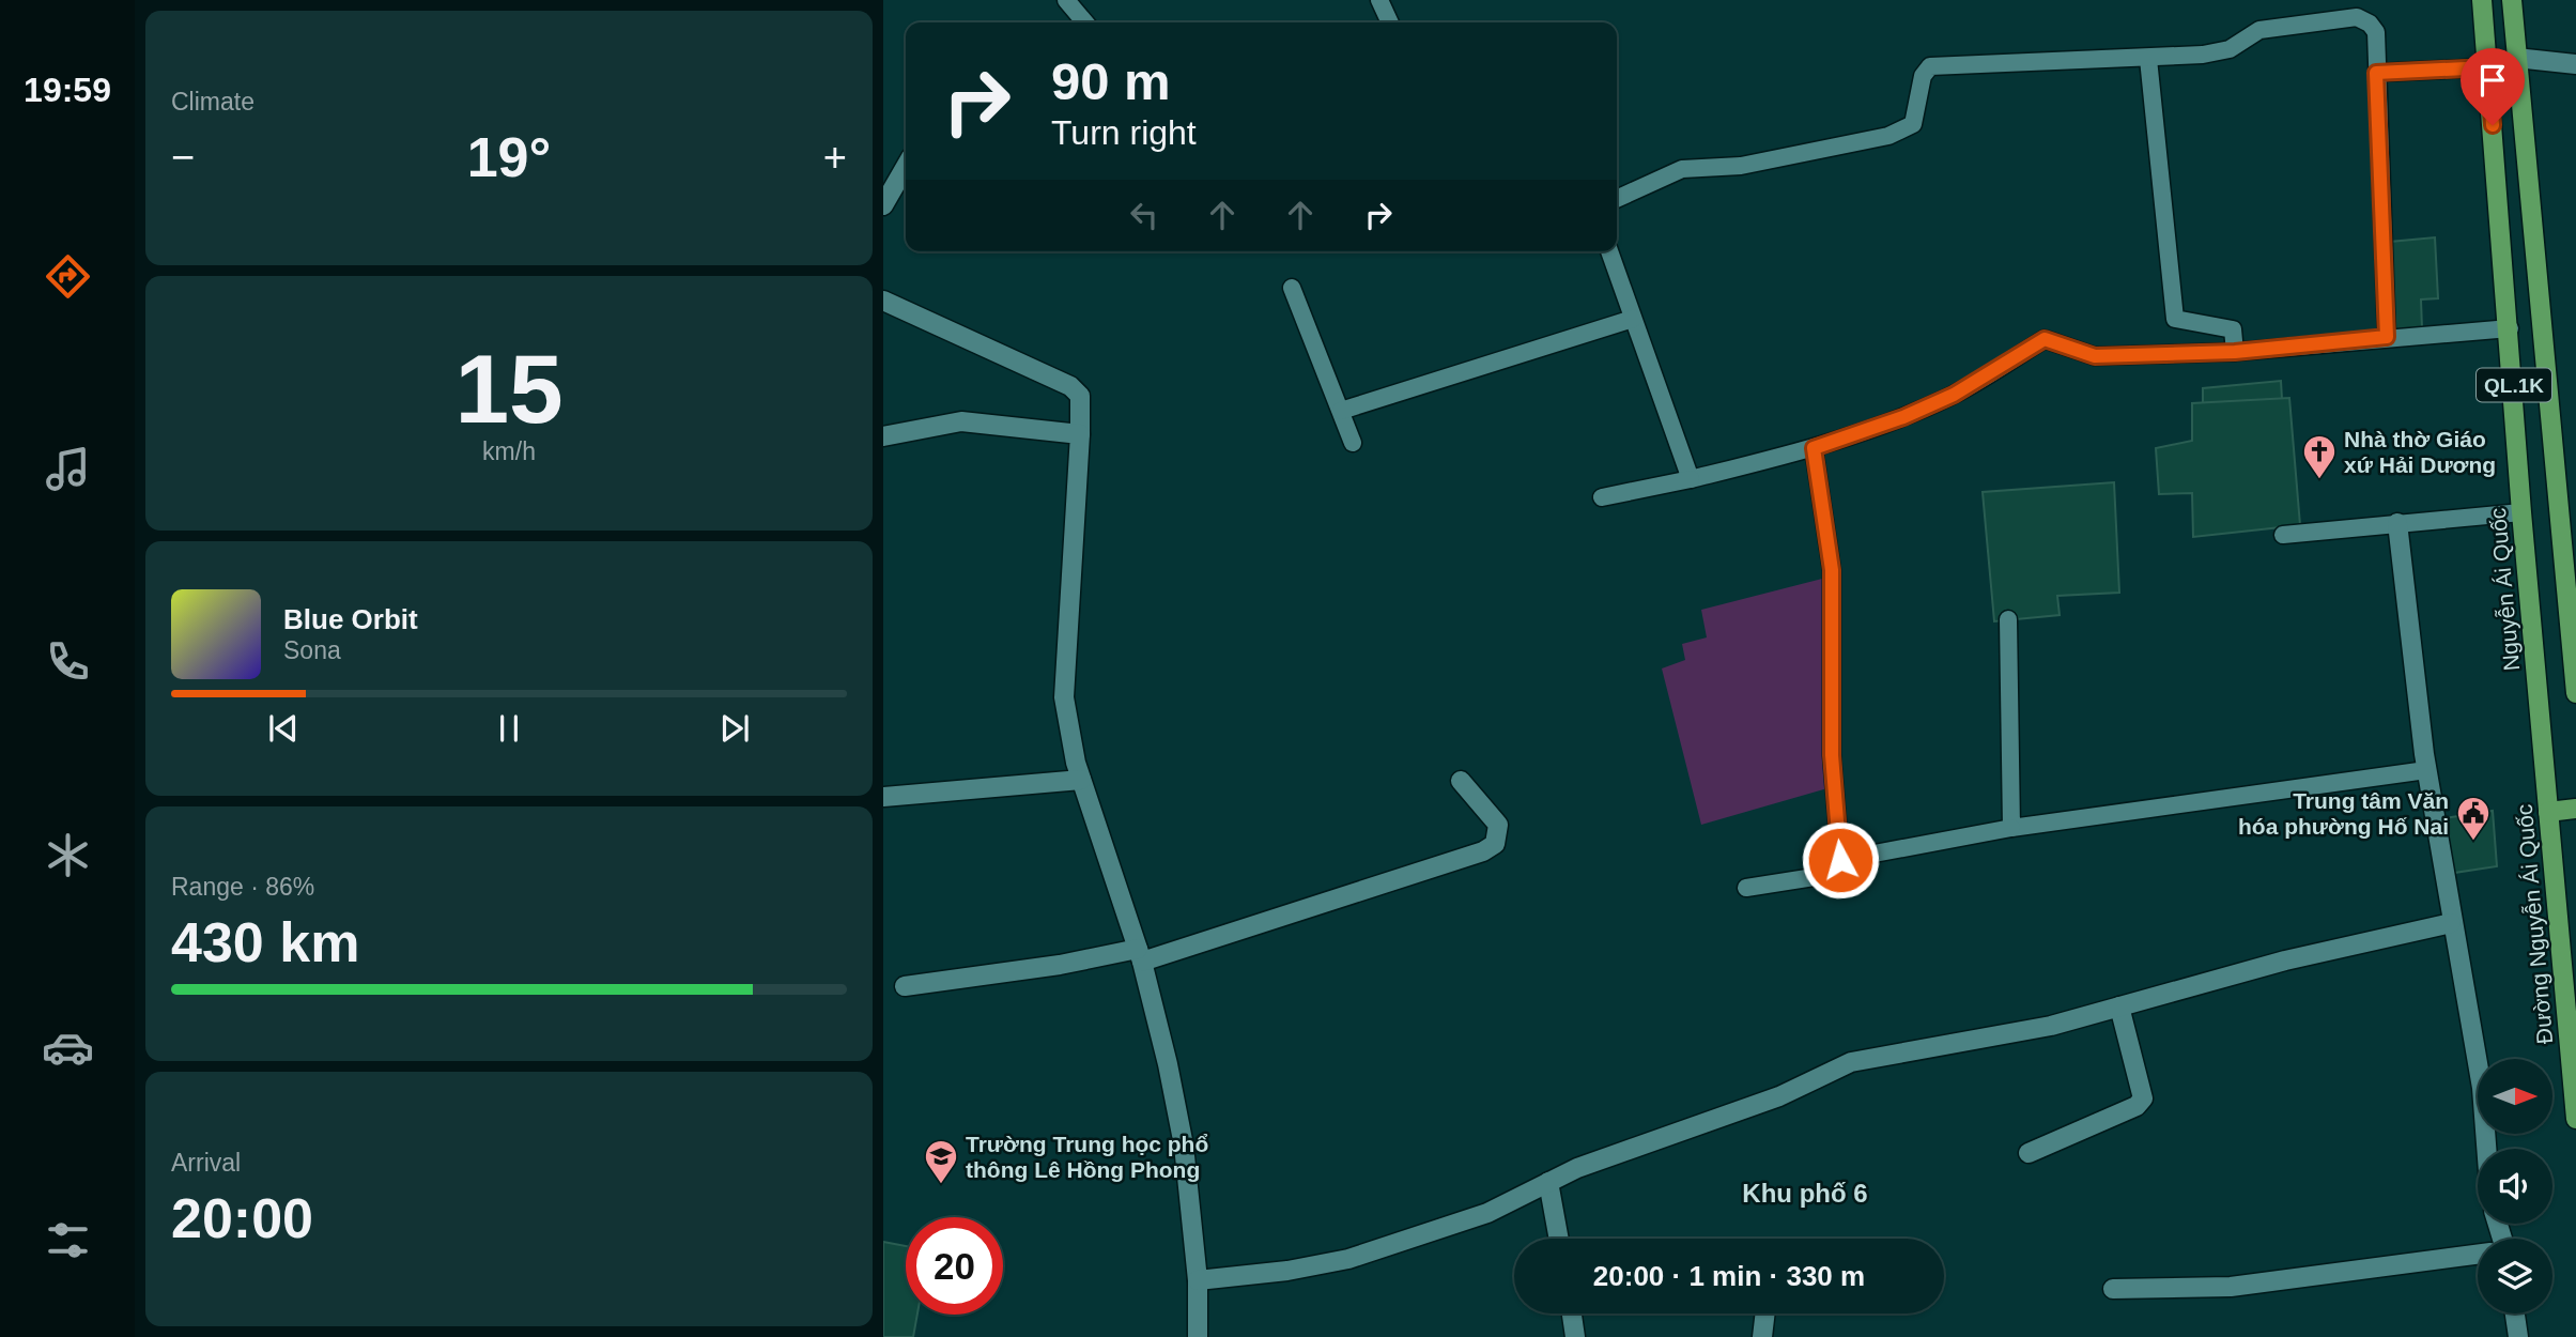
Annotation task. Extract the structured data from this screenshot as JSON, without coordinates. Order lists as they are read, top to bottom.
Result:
{
  "streets": {
    "main road": ["QL.1K", "Nguyễn Ái Quốc", "Đường Nguyễn Ái Quốc"]
  },
  "crossings": [
    ["Nguyễn Ái Quốc", "Đường Nguyễn Ái Quốc"]
  ],
  "districts": ["Khu phố 6"],
  "places": {
    "church": ["Nhà thờ Giáo xứ Hải Dương"],
    "public building": ["Trung tâm Văn hóa phường Hố Nai"],
    "school or university": ["Trường Trung học phổ thông Lê Hồng Phong"]
  },
  "north": "right",
  "page": {
    "tabs": "19:59",
    "tile": [
      "Climate",
      ["15", "km/h"],
      ["Range · 86%", "430 km"],
      ["Arrival", "20:00"]
    ],
    "turn": ["90 m", "Turn right"],
    "heat": ["−", "19°", "+"],
    "song": ["Blue Orbit", "Sona"],
    "limit": "20",
    "trip": "20:00 · 1 min · 330 m"
  }
}
